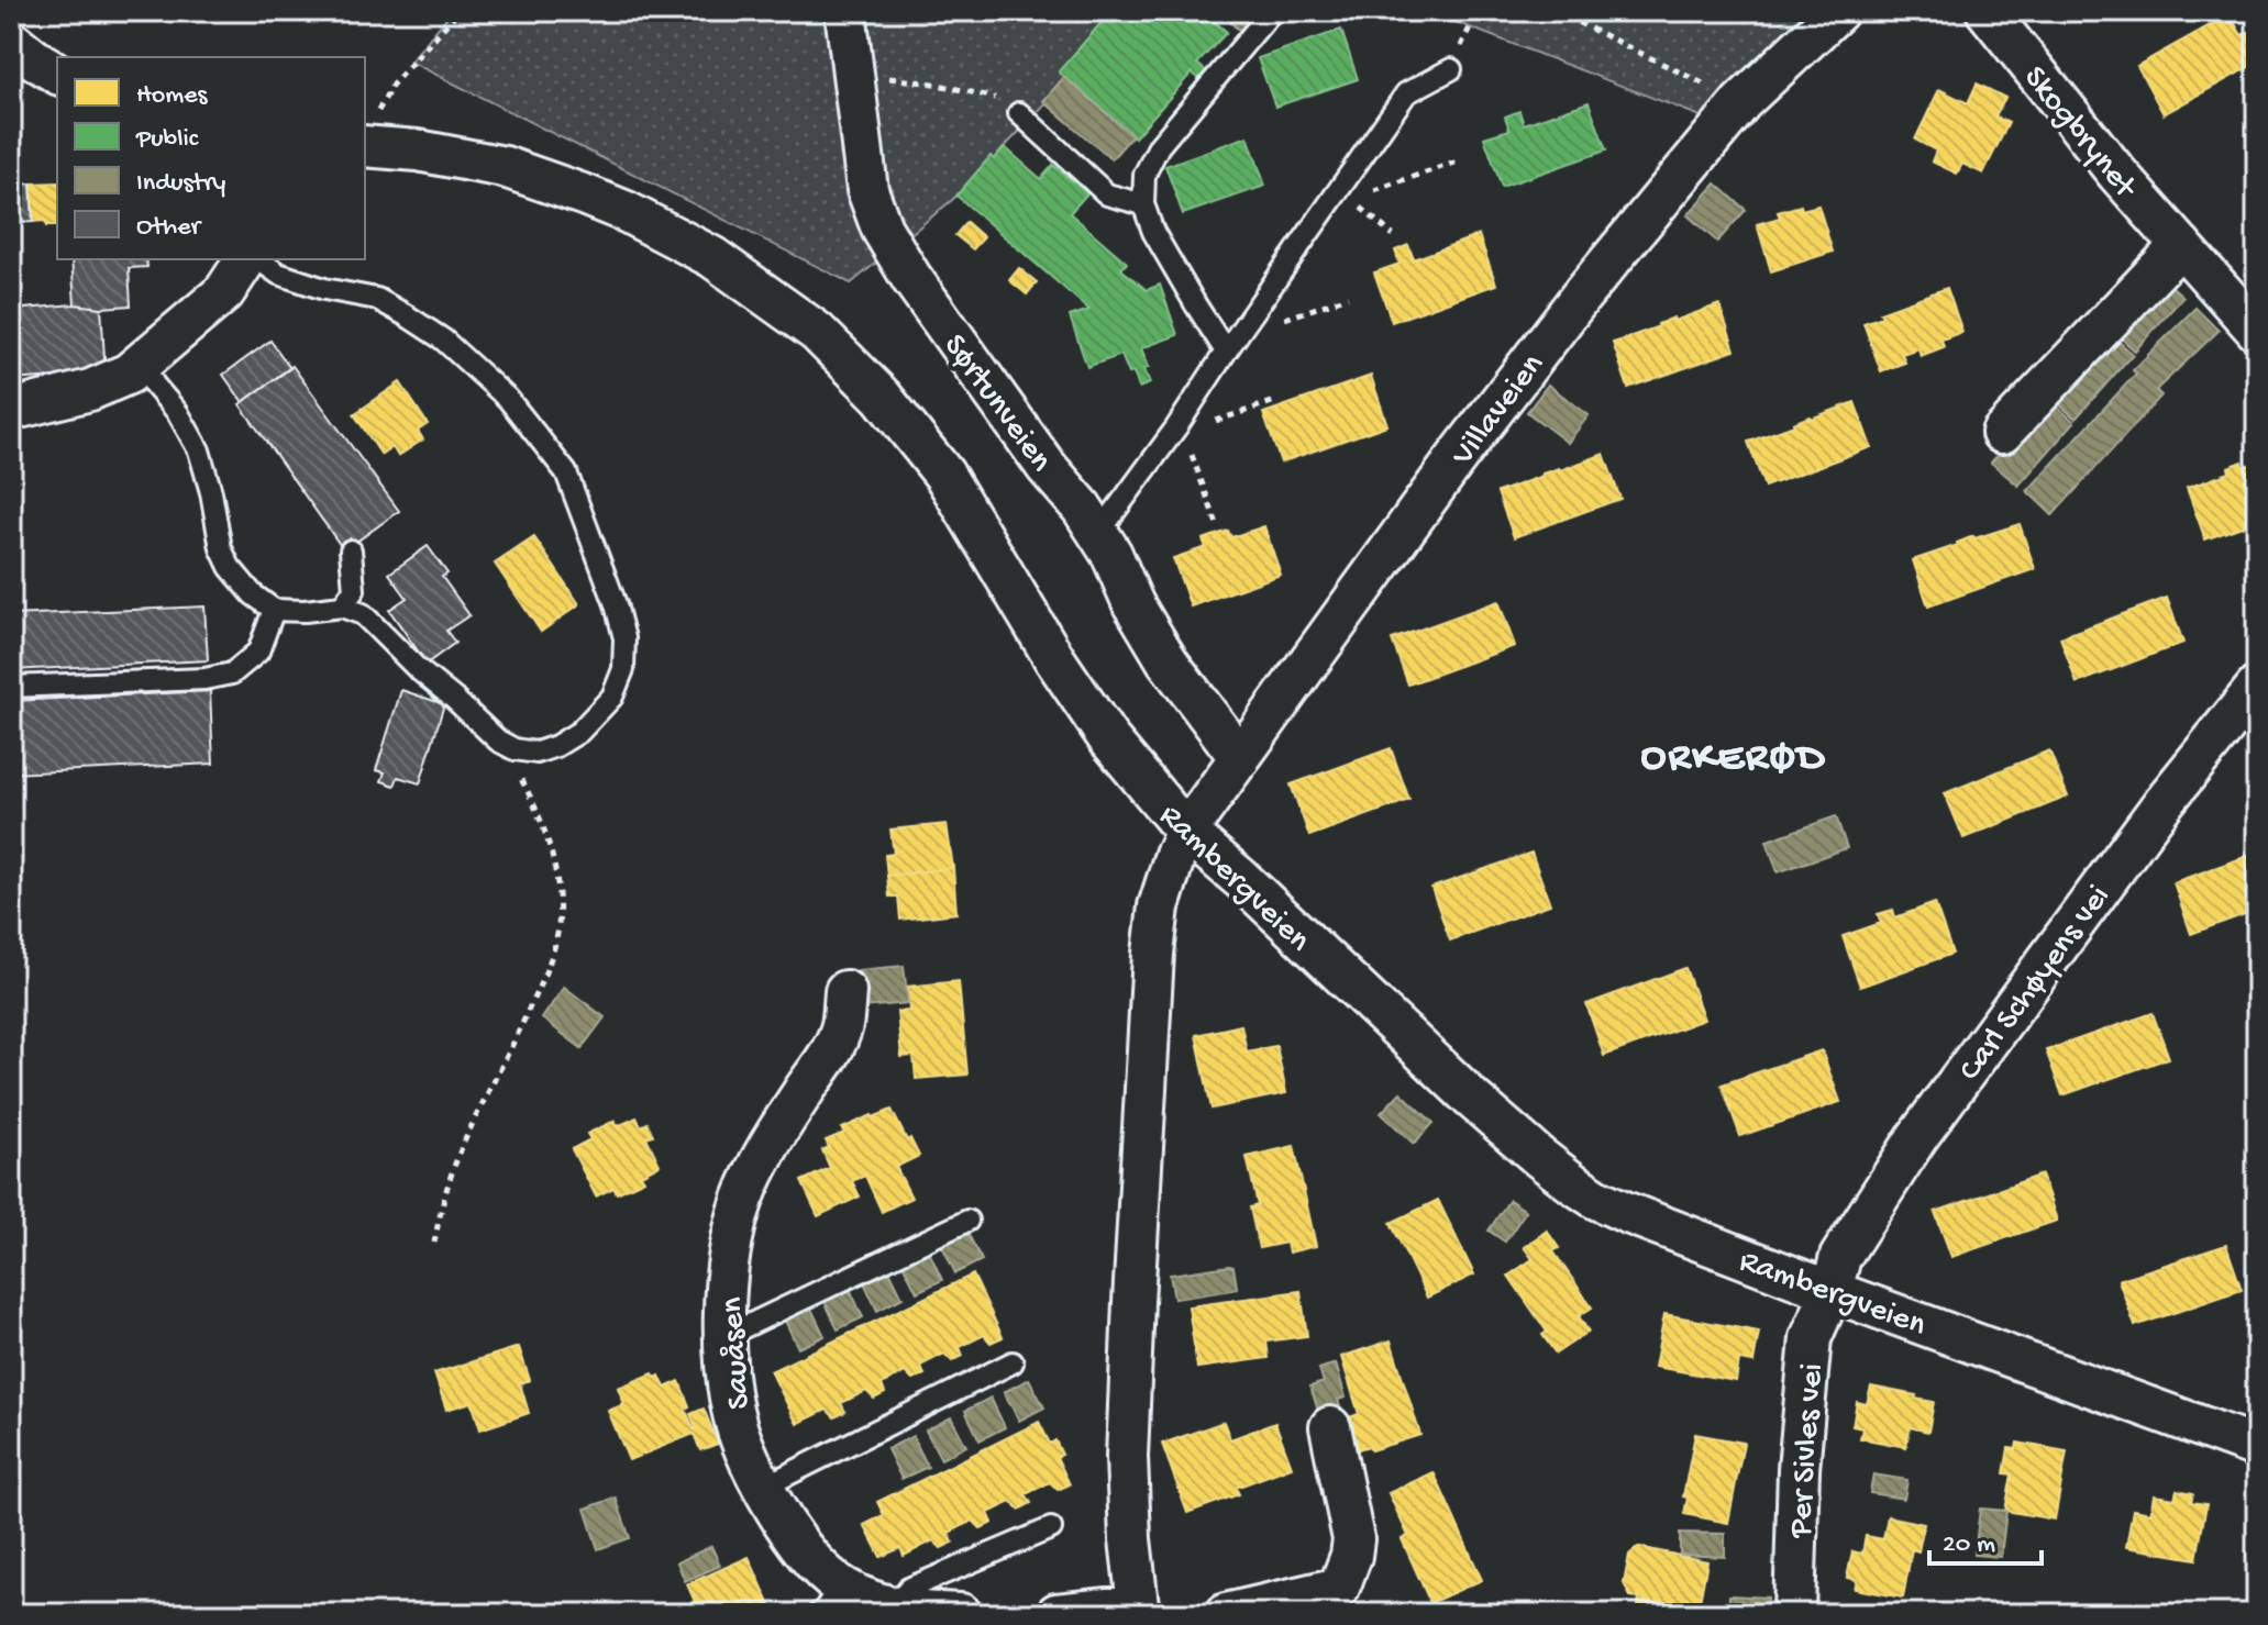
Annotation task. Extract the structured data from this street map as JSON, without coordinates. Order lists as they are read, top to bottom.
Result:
{
  "streets": {
    "street": [
      "Skogbrynet",
      "Sørtunveien",
      "Villaveien",
      "Rambergveien",
      "Carl Schøyens vei",
      "Sauåsen",
      "Per Sivles vei"
    ]
  },
  "crossings": [
    ["Sørtunveien", "Villaveien"],
    ["Villaveien", "Rambergveien"],
    ["Rambergveien", "Carl Schøyens vei"],
    ["Rambergveien", "Per Sivles vei"],
    ["Carl Schøyens vei", "Per Sivles vei"]
  ],
  "districts": ["ORKERØD"],
  "legend": [
    "Homes",
    "Public",
    "Industry",
    "Other"
  ],
  "scale_bar": "20 m"
}
